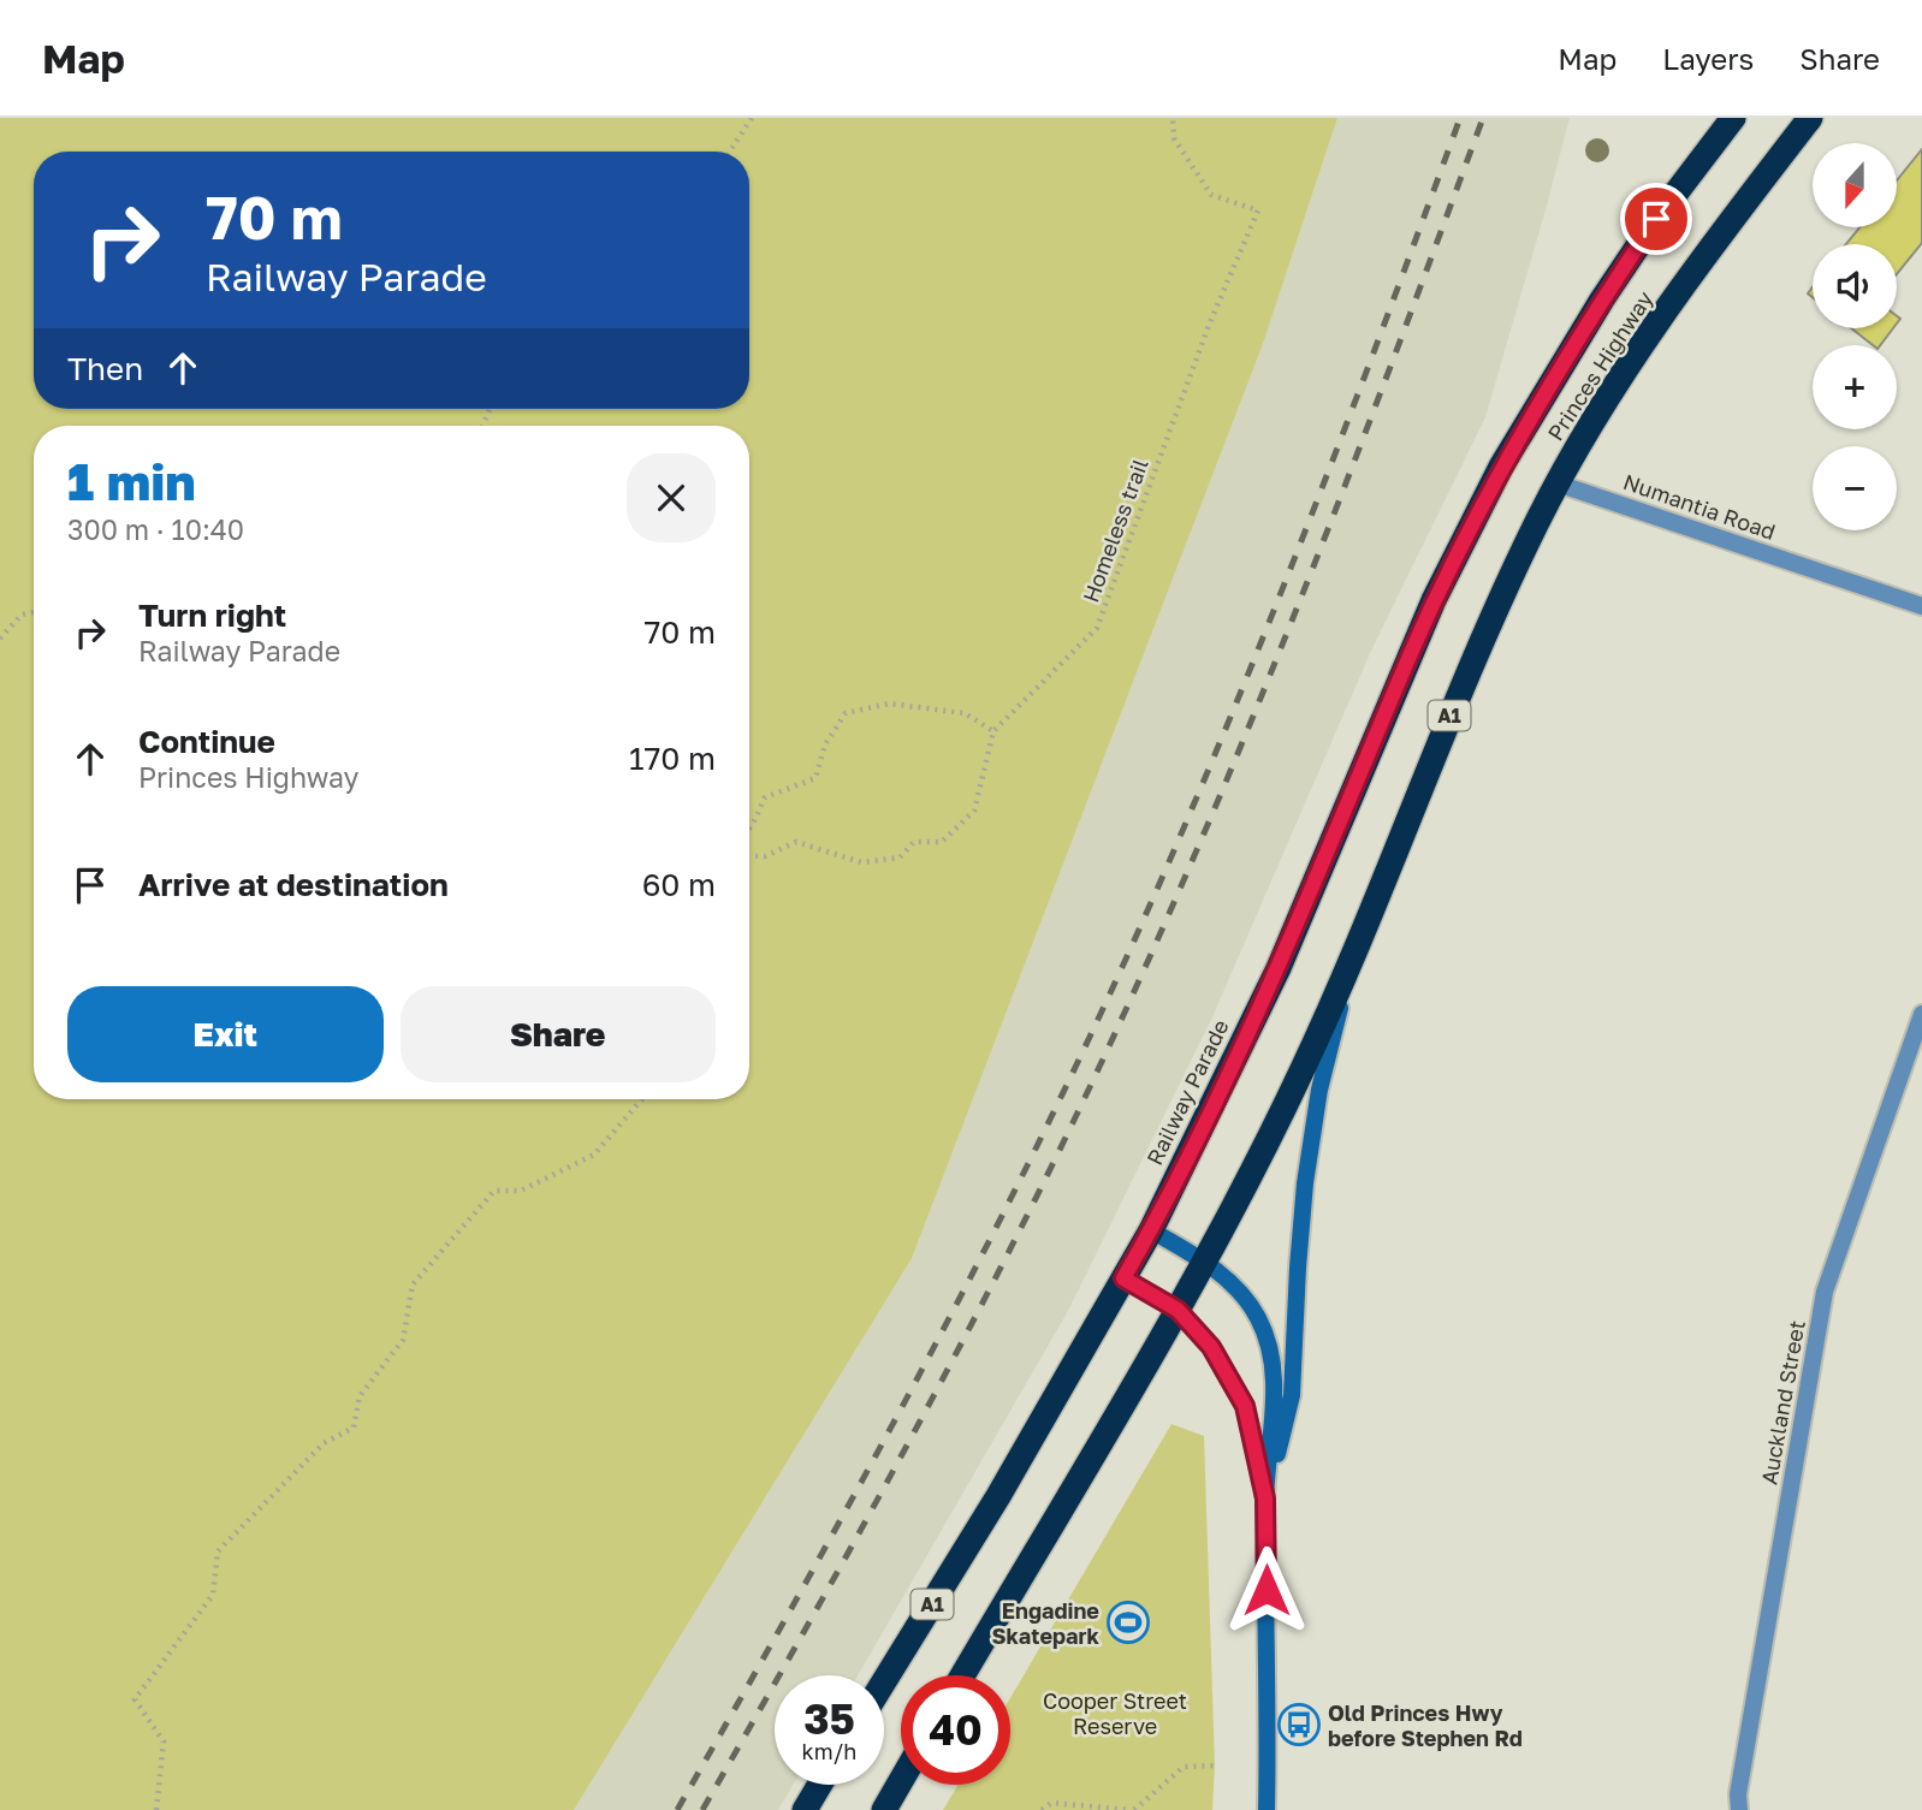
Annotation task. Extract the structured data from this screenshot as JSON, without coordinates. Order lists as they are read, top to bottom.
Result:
{
  "streets": {
    "highway": ["Princes Highway", "A1", "Railway Parade"],
    "street": ["Numantia Road", "Auckland Street"],
    "path": ["Homeless trail"]
  },
  "crossings": [
    ["Princes Highway", "Numantia Road"],
    ["Princes Highway", "A1"],
    ["Princes Highway", "Railway Parade"],
    ["Numantia Road", "A1"]
  ],
  "parks": ["Cooper Street Reserve"],
  "places": {
    "sports": ["Engadine Skatepark"],
    "bus stop": ["Old Princes Hwy before Stephen Rd"]
  },
  "north": "bottom",
  "page": {
    "header": "Map",
    "nav": ["Map", "Layers", "Share"],
    "map_buttons": ["+", "−"],
    "turn": ["70 m", "Railway Parade"],
    "then": "Then",
    "heading": ["1 min", "300 m · 10:40"],
    "list": [
      {
        "name": "Turn right",
        "note": "Railway Parade",
        "value": "70 m"
      },
      {
        "name": "Continue",
        "note": "Princes Highway",
        "value": "170 m"
      },
      {
        "name": "Arrive at destination",
        "value": "60 m"
      }
    ],
    "buttons": ["Exit", "Share"],
    "speed": "35 km/h",
    "limit": "40"
  }
}
